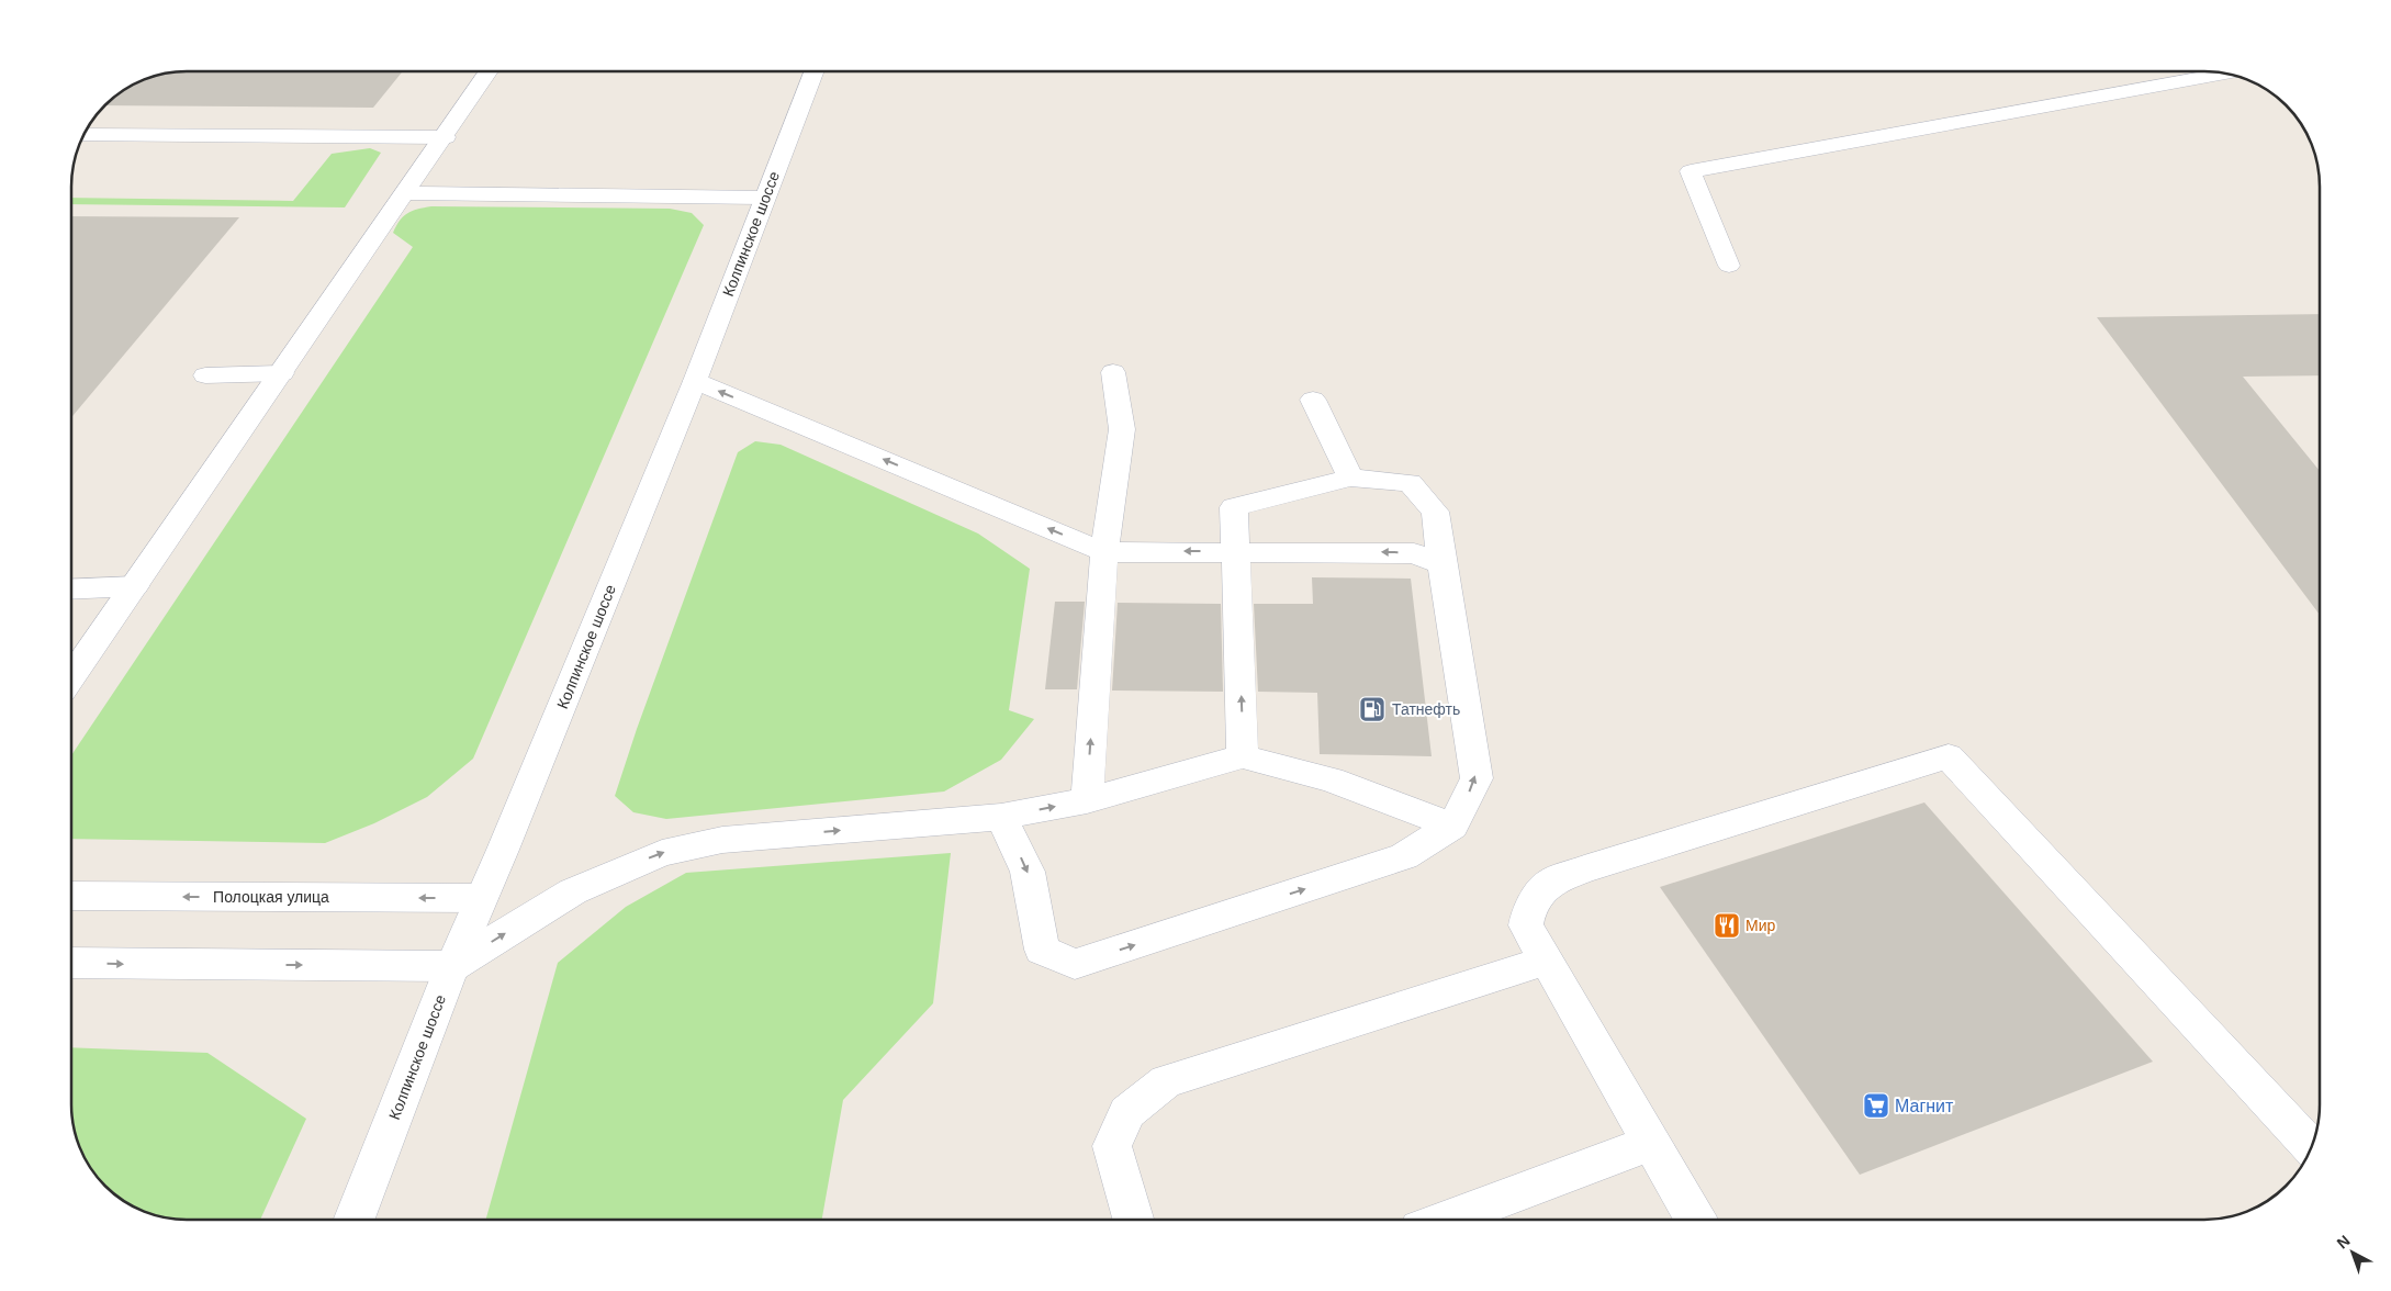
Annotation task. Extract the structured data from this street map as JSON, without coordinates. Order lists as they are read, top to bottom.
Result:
{
  "streets": {
    "street": ["Колпинское шоссе", "Полоцкая улица"]
  },
  "crossings": [
    ["Колпинское шоссе", "Полоцкая улица"]
  ],
  "places": {
    "fuel station": ["Татнефть"],
    "restaurant": ["Мир"],
    "supermarket": ["Магнит"]
  },
  "north": "top left"
}
